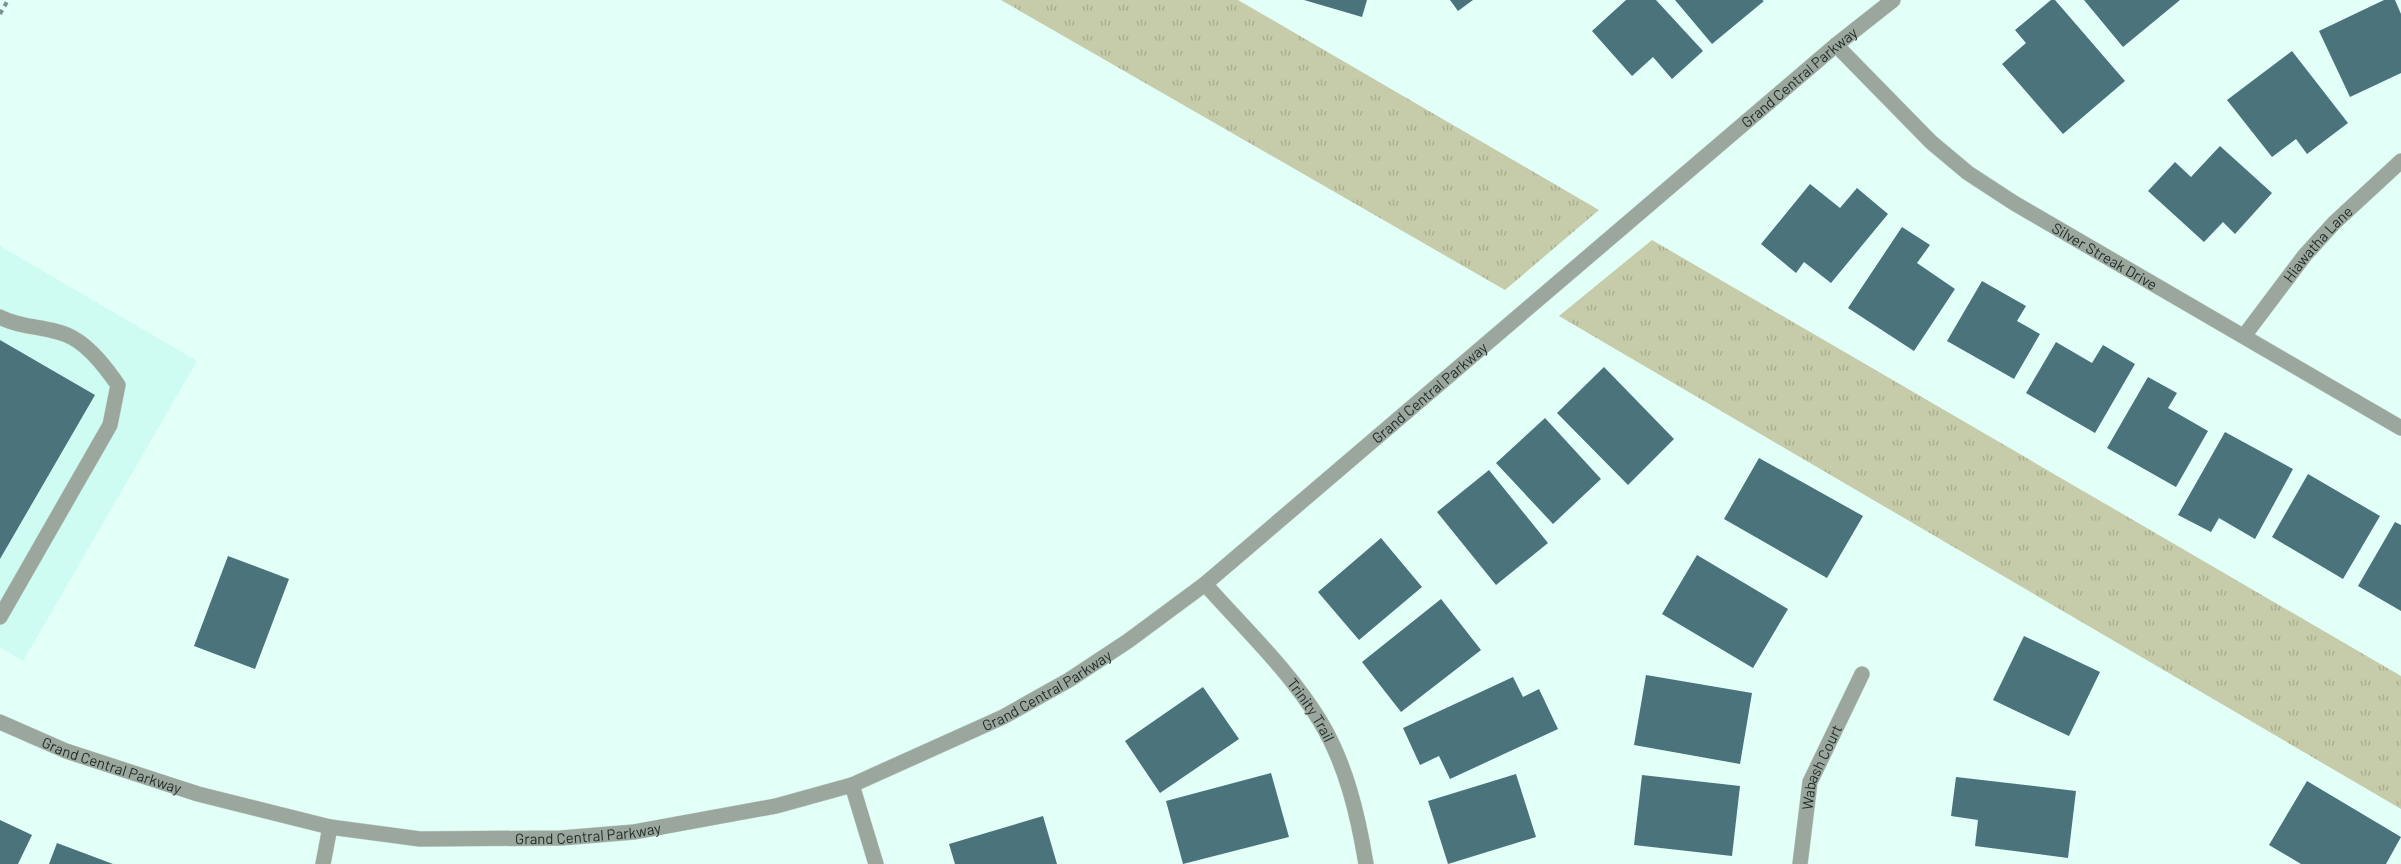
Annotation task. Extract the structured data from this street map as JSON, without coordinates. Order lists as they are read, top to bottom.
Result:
{
  "streets": {
    "street": [
      "Grand Central Parkway",
      "Hiawatha Lane",
      "Silver Streak Drive",
      "Trinity Trail",
      "Wabash Court"
    ]
  },
  "crossings": [
    ["Grand Central Parkway", "Silver Streak Drive"],
    ["Grand Central Parkway", "Trinity Trail"],
    ["Hiawatha Lane", "Silver Streak Drive"]
  ]
}
